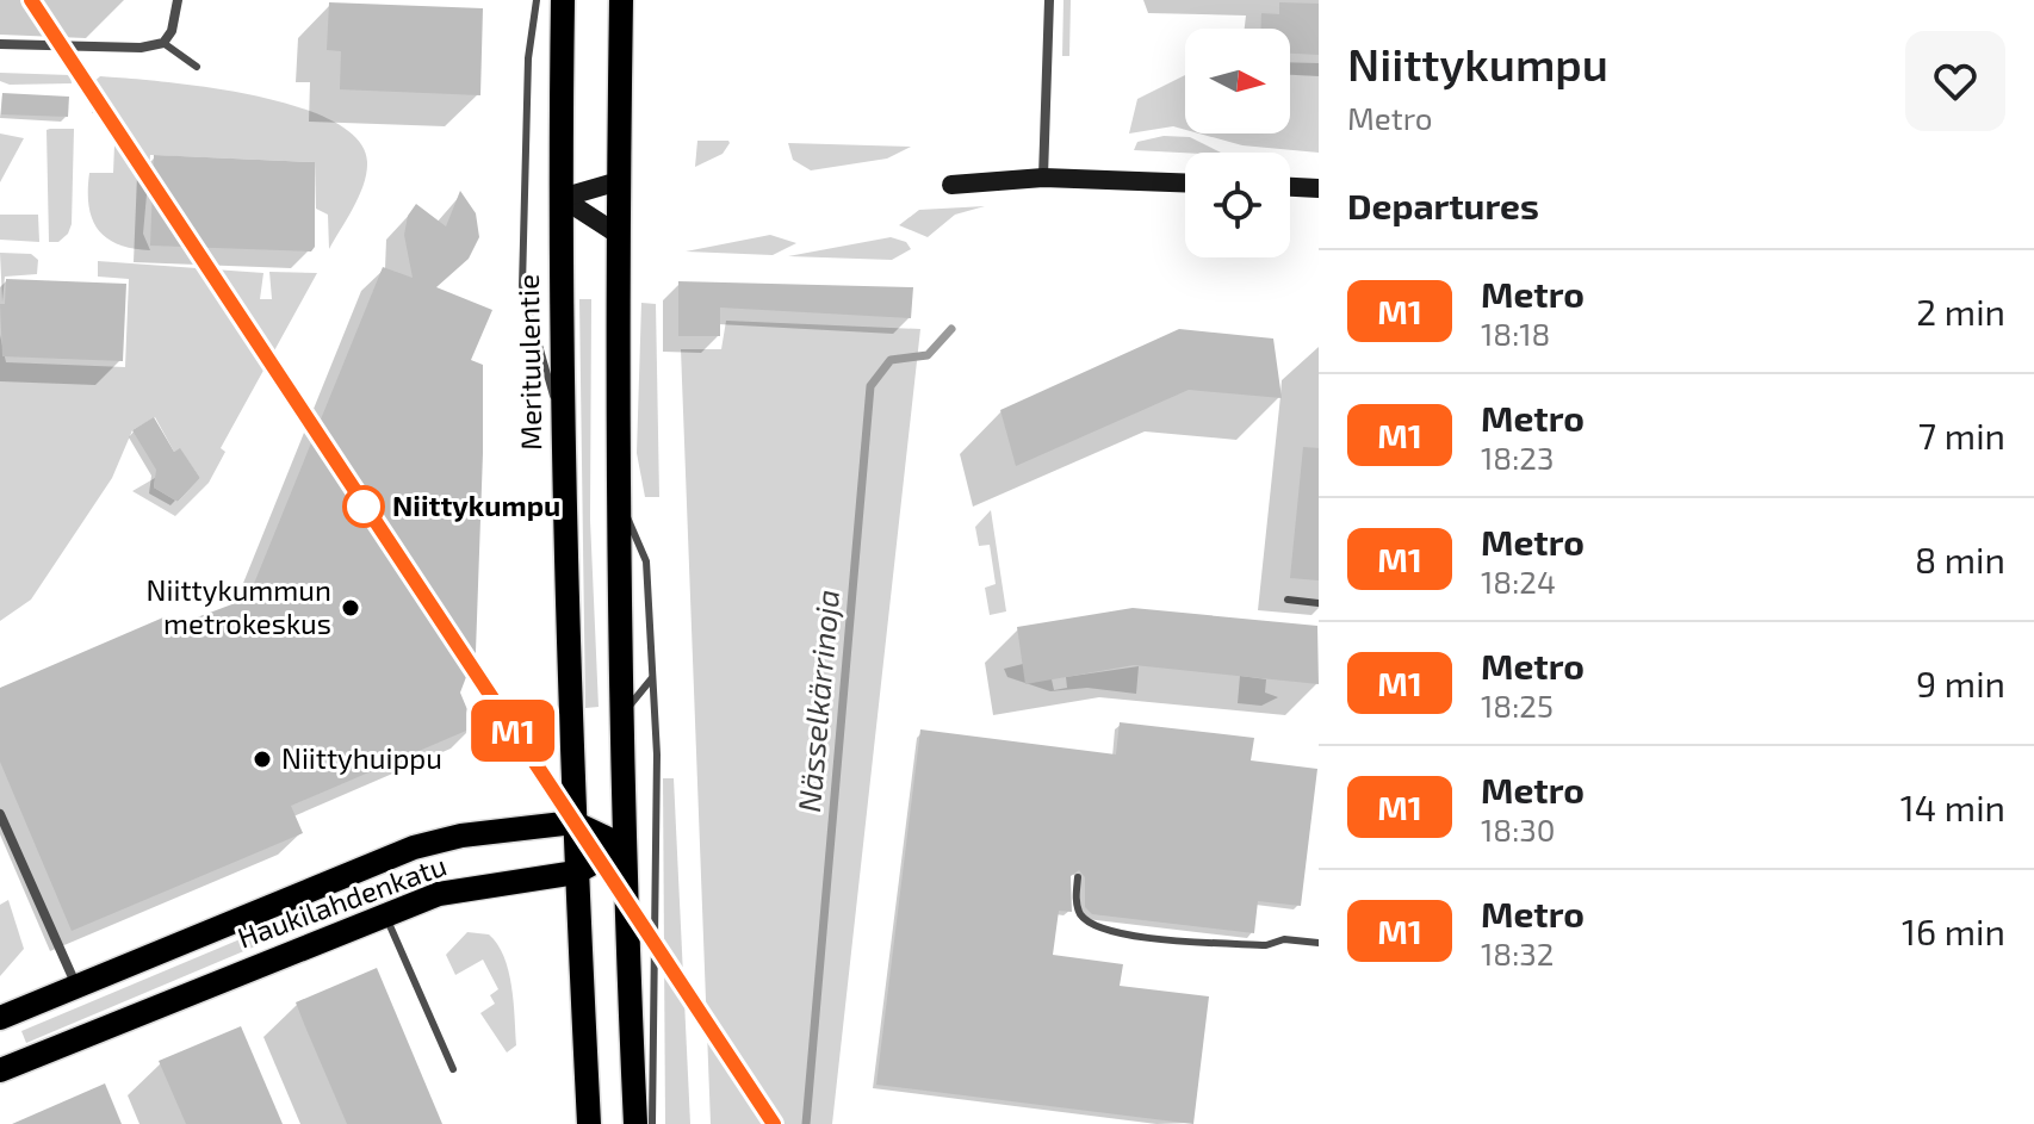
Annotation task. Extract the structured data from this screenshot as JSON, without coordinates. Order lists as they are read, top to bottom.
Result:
{
  "streets": {
    "main road": ["Merituulentie", "Haukilahdenkatu"]
  },
  "crossings": [
    ["Merituulentie", "Haukilahdenkatu"]
  ],
  "water": ["Nässelkärrinoja"],
  "places": ["Niittykumpu", "Niittykummun metrokeskus", "Niittyhuippu"],
  "lines": ["metro line M1"],
  "north": "right",
  "page": {
    "on_map": "M1",
    "heading": [
      ["Niittykumpu", "Metro"],
      "Departures"
    ],
    "list": [
      {
        "mark": "M1",
        "name": "Metro",
        "note": "18:18",
        "value": "2 min"
      },
      {
        "mark": "M1",
        "name": "Metro",
        "note": "18:23",
        "value": "7 min"
      },
      {
        "mark": "M1",
        "name": "Metro",
        "note": "18:24",
        "value": "8 min"
      },
      {
        "mark": "M1",
        "name": "Metro",
        "note": "18:25",
        "value": "9 min"
      },
      {
        "mark": "M1",
        "name": "Metro",
        "note": "18:30",
        "value": "14 min"
      },
      {
        "mark": "M1",
        "name": "Metro",
        "note": "18:32",
        "value": "16 min"
      }
    ]
  }
}
